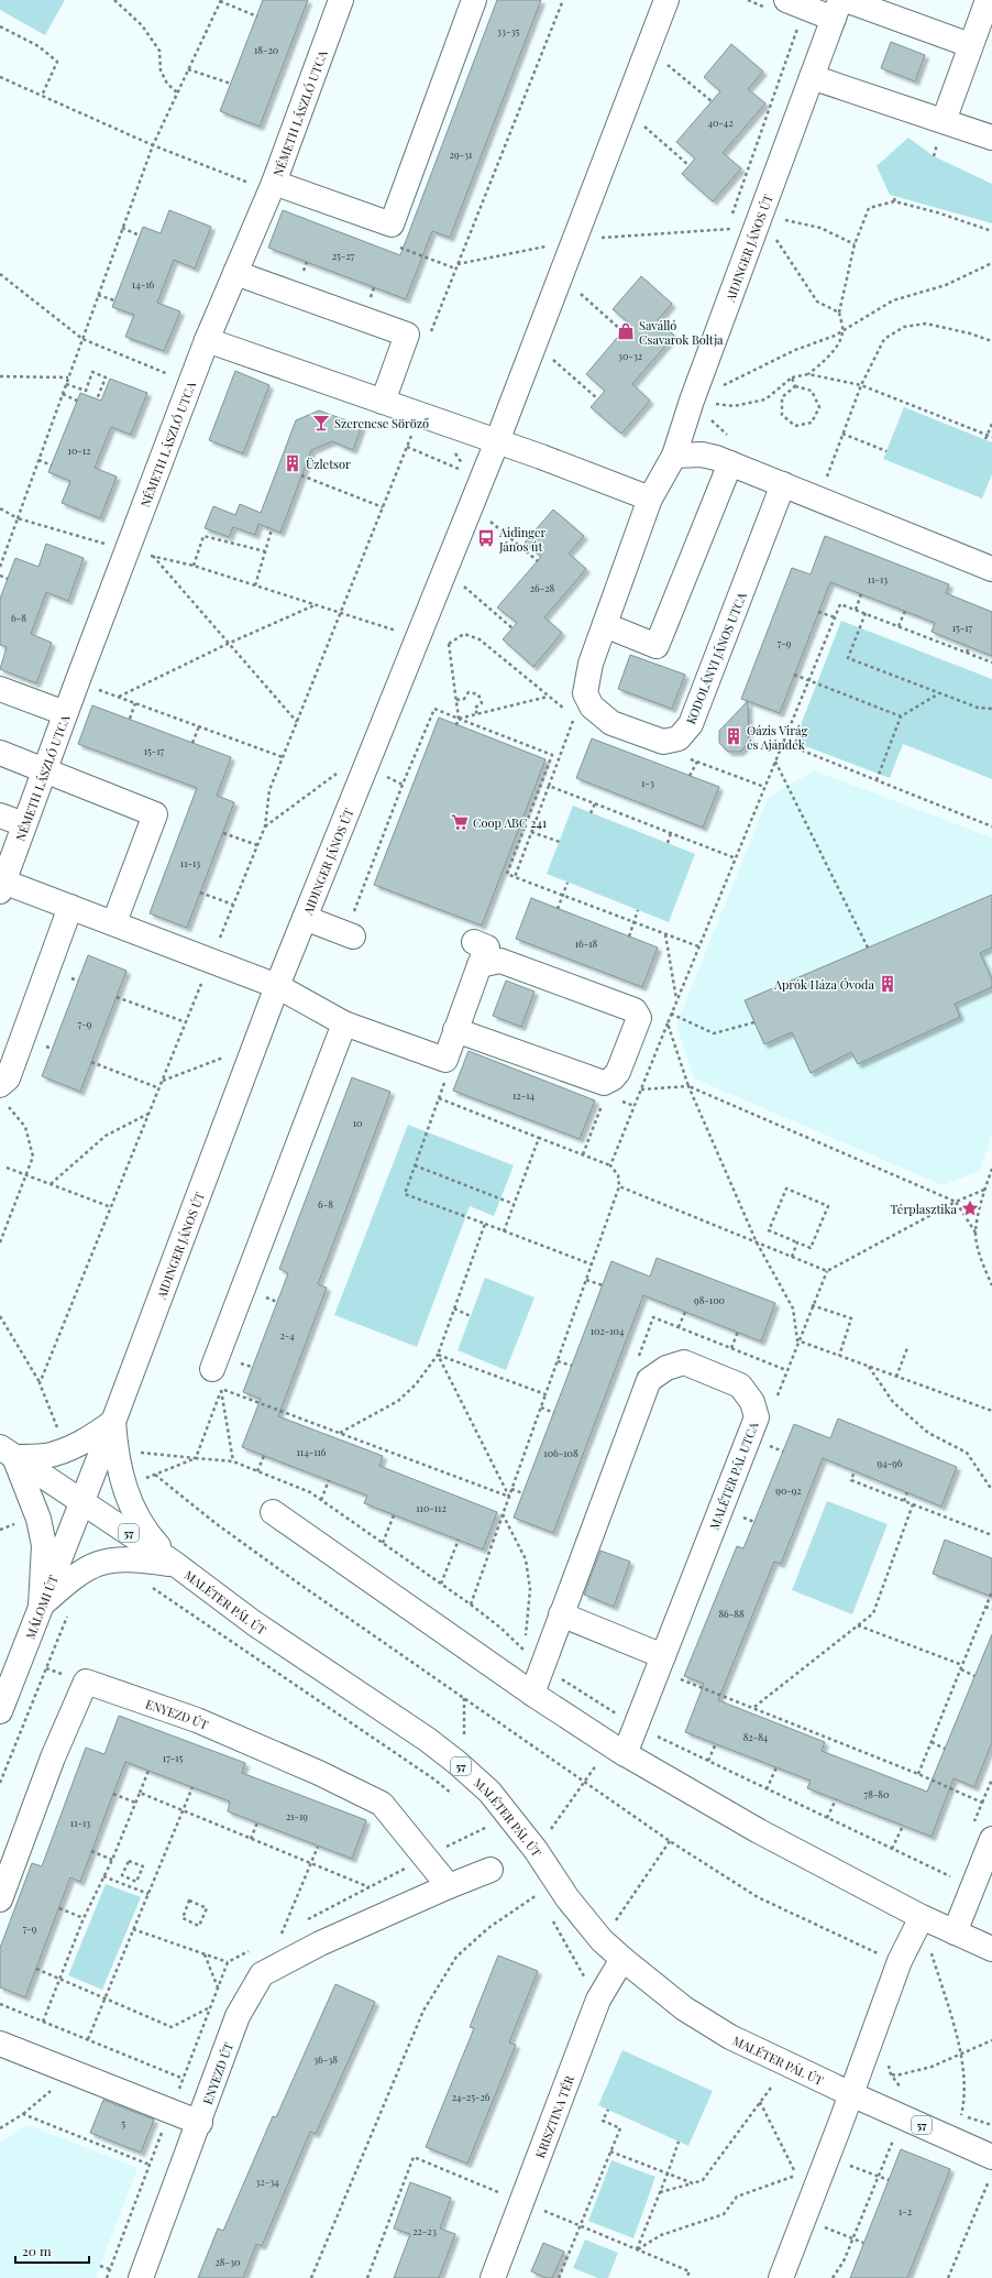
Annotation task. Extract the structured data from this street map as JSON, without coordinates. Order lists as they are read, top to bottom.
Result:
{
  "streets": {
    "street": [
      "NÉMETH LÁSZLÓ UTCA",
      "AIDINGER JÁNOS ÚT",
      "KODOLÁNYI JÁNOS UTCA",
      "MALÉTER PÁL UTCA",
      "57",
      "MALÉTER PÁL ÚT",
      "MÁLOMI ÚT",
      "ENYEZD ÚT",
      "KRISZTINA TÉR"
    ]
  },
  "crossings": [
    ["AIDINGER JÁNOS ÚT", "KODOLÁNYI JÁNOS UTCA"],
    ["AIDINGER JÁNOS ÚT", "MALÉTER PÁL ÚT"],
    ["AIDINGER JÁNOS ÚT", "MÁLOMI ÚT"],
    ["MALÉTER PÁL ÚT", "MÁLOMI ÚT"],
    ["MALÉTER PÁL ÚT", "KRISZTINA TÉR"]
  ],
  "places": {
    "shop": ["Saválló Csavarok Boltja"],
    "bar": ["Szerencse Söröző"],
    "building": ["Üzletsor", "Oázis Virág és Ajándék", "Aprók Háza Óvoda"],
    "bus stop": ["Aidinger János út"],
    "supermarket": ["Coop ABC 241"],
    "place": ["Térplasztika"]
  },
  "house_numbers": [
    "33-35",
    "18-20",
    "40-42",
    "29-31",
    "25-27",
    "14-16",
    "30-32",
    "10-12",
    "11-13",
    "26-28",
    "6-8",
    "15-17",
    "7-9",
    "15-17",
    "1-3",
    "11-13",
    "16-18",
    "7-9",
    "12-14",
    "10",
    "6-8",
    "98-100",
    "102-104",
    "2-4",
    "114-116",
    "106-108",
    "94-96",
    "90-92",
    "110-112",
    "86-88",
    "82-84",
    "17-15",
    "78-80",
    "21-19",
    "11-13",
    "7-9",
    "36-38",
    "24-25-26",
    "5",
    "32-34",
    "1-2",
    "22-23",
    "28-30"
  ],
  "scale_bar": "20 m"
}
